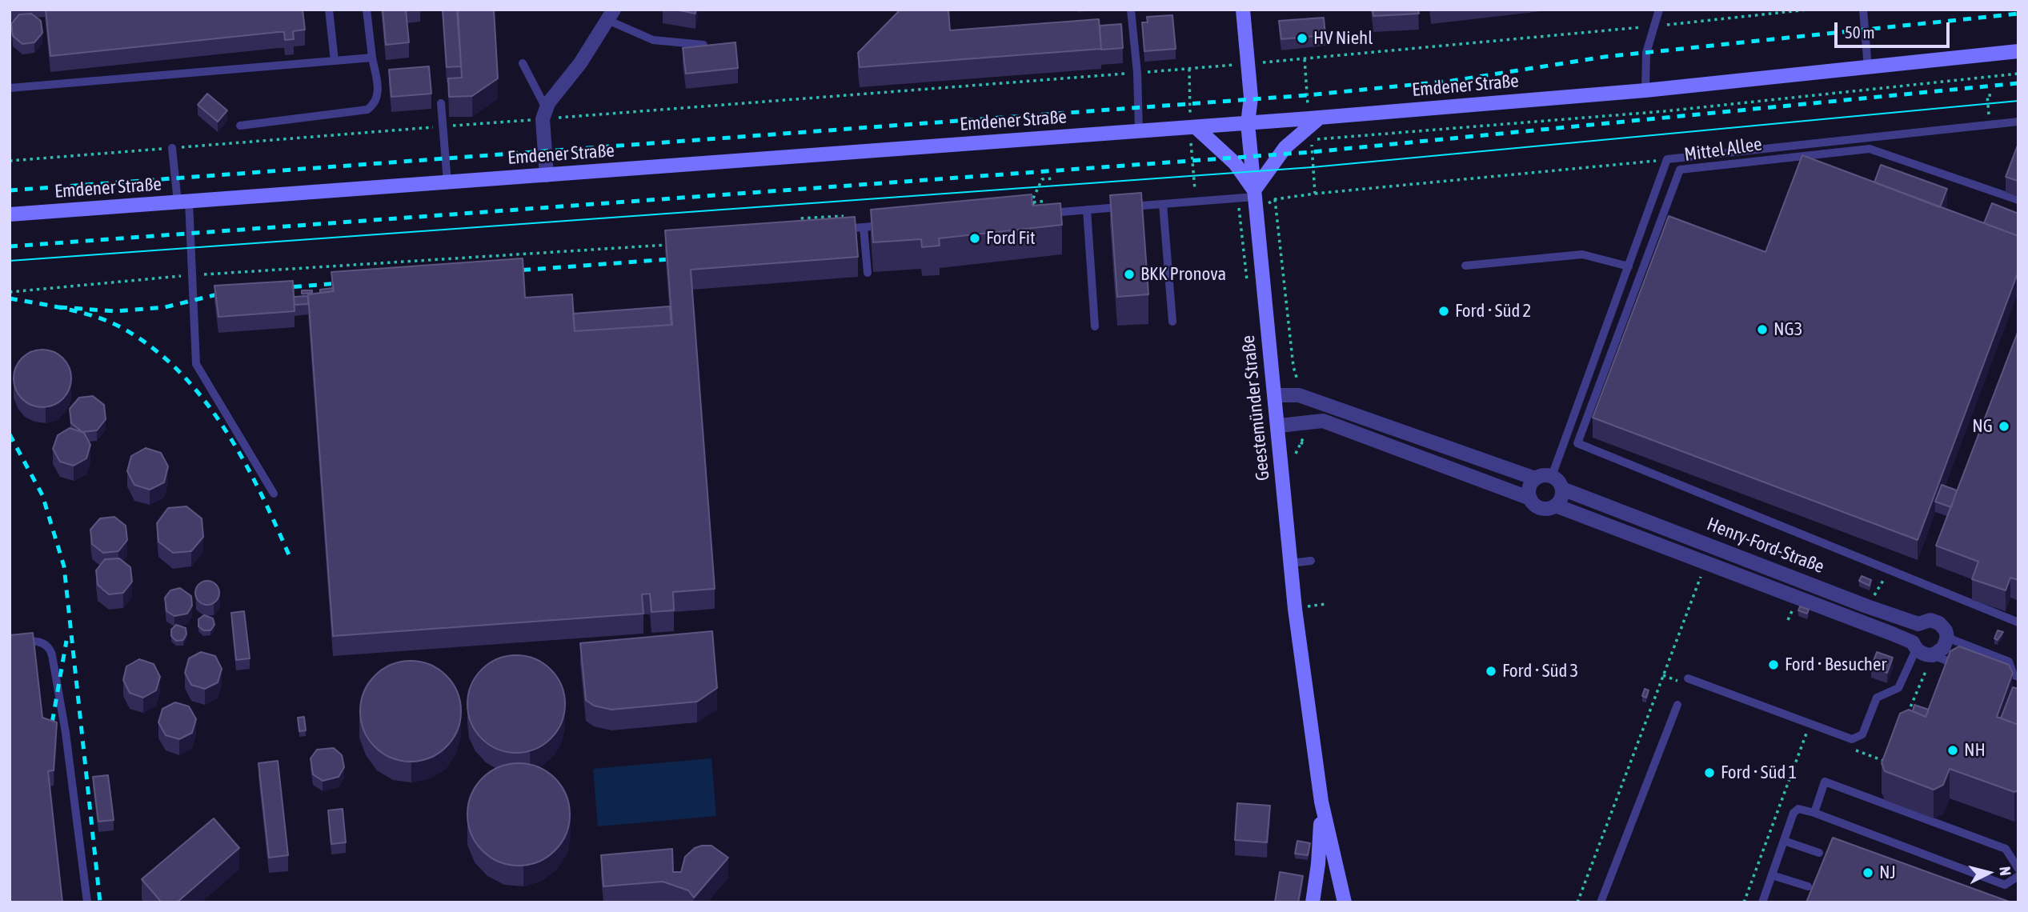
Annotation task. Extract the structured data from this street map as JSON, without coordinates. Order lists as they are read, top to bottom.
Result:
{
  "streets": {
    "street": ["Emdener Straße", "Geestemünder Straße", "Henry-Ford-Straße"],
    "lane": ["Mittel Allee"]
  },
  "crossings": [
    ["Emdener Straße", "Geestemünder Straße"],
    ["Geestemünder Straße", "Henry-Ford-Straße"]
  ],
  "places": [
    "HV Niehl",
    "Ford Fit",
    "BKK Pronova",
    "Ford • Süd 2",
    "NG3",
    "NG",
    "Ford • Besucher",
    "Ford • Süd 3",
    "NH",
    "Ford • Süd 1",
    "NJ"
  ],
  "scale_bar": "50 m",
  "north": "right"
}
